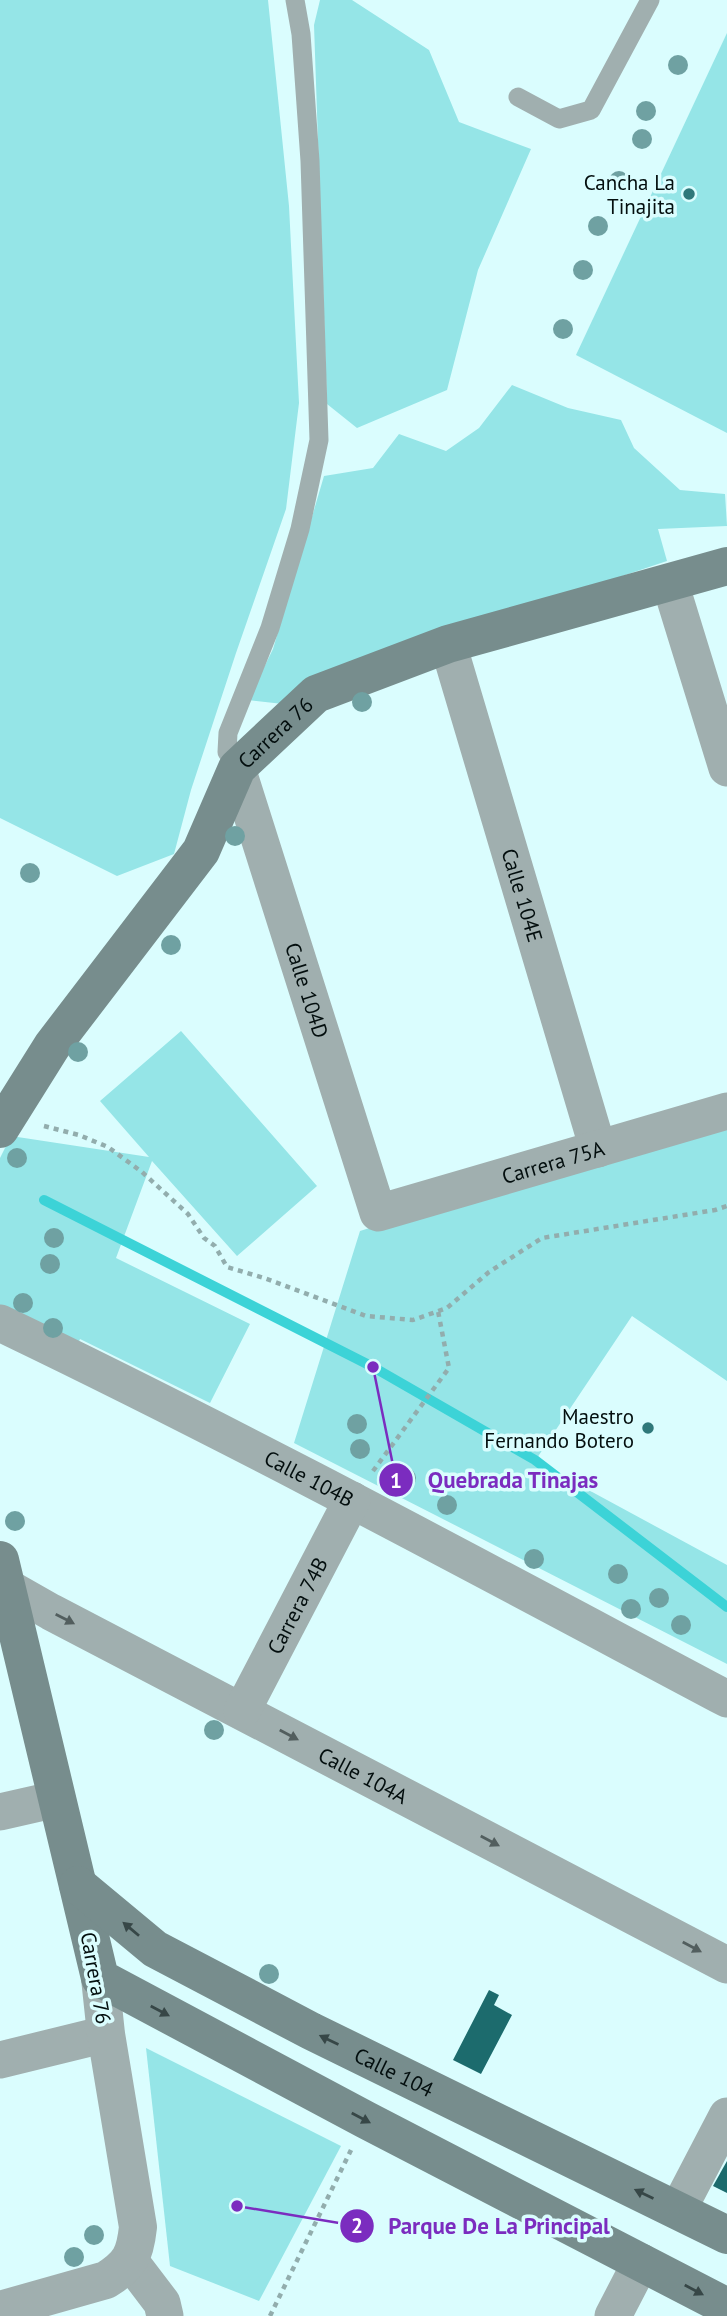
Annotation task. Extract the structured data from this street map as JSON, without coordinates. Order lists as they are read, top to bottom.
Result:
{
  "streets": {
    "main road": ["Carrera 76", "Calle 104"],
    "street": [
      "Calle 104E",
      "Calle 104D",
      "Carrera 75A",
      "Calle 104B",
      "Carrera 74B",
      "Calle 104A"
    ]
  },
  "crossings": [
    ["Carrera 76", "Calle 104E"],
    ["Carrera 76", "Calle 104D"],
    ["Carrera 76", "Calle 104A"],
    ["Carrera 76", "Calle 104"],
    ["Calle 104E", "Carrera 75A"],
    ["Calle 104D", "Carrera 75A"],
    ["Calle 104B", "Carrera 74B"],
    ["Carrera 74B", "Calle 104A"]
  ],
  "one_way": ["Calle 104A"],
  "places": [
    "Cancha La Tinajita",
    "Quebrada Tinajas",
    "Maestro Fernando Botero",
    "Parque De La Principal"
  ]
}
